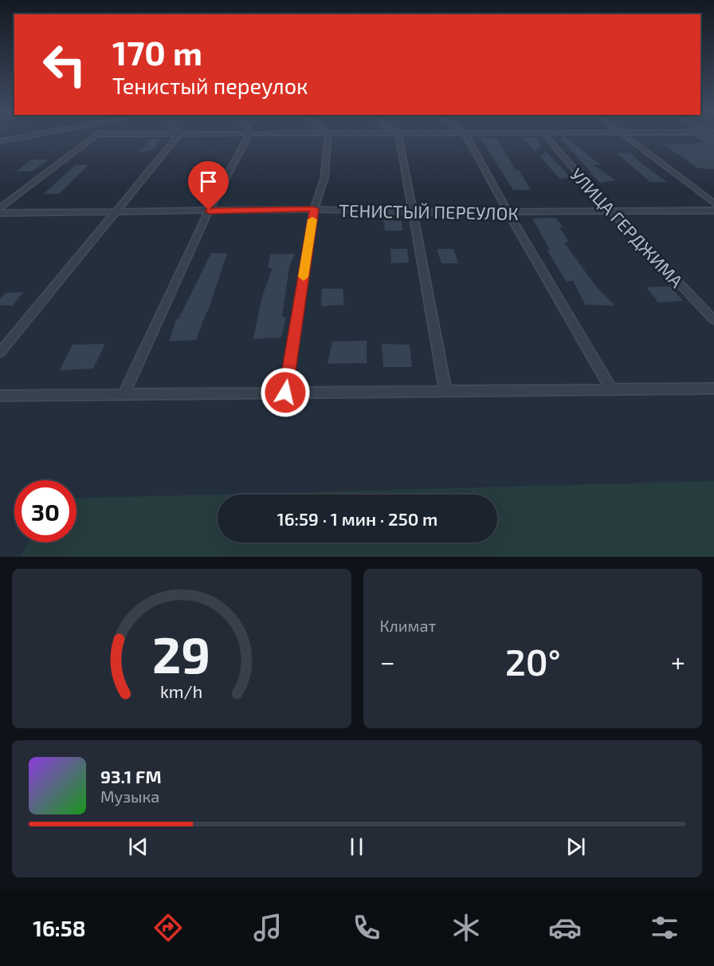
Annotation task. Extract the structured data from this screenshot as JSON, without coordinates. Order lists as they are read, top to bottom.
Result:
{
  "streets": {
    "street": ["ТЕНИСТЫЙ ПЕРЕУЛОК", "УЛИЦА ГЕРДЖИМА"]
  },
  "crossings": [
    ["ТЕНИСТЫЙ ПЕРЕУЛОК", "УЛИЦА ГЕРДЖИМА"]
  ],
  "page": {
    "turn": ["170 m", "Тенистый переулок"],
    "limit": "30",
    "trip": "16:59 · 1 мин · 250 m",
    "tile": "Климат",
    "heat": ["−", "20°", "+"],
    "song": ["93.1 FM", "Музыка"],
    "tabs": "16:58",
    "gauge": ["29", "km/h"]
  }
}
